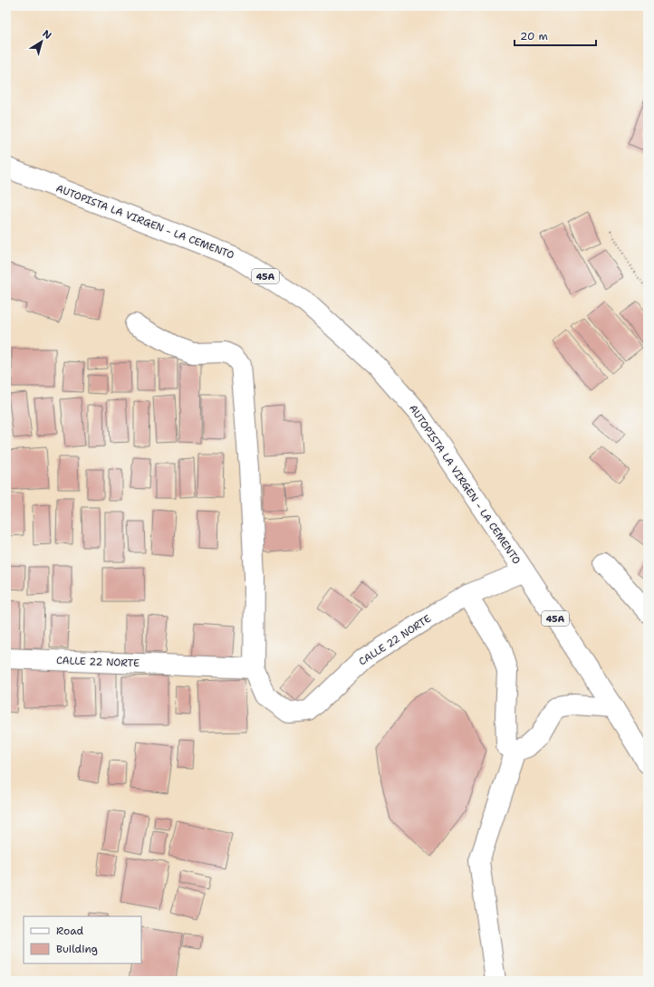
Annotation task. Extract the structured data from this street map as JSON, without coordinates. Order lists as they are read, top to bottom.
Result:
{
  "streets": {
    "street": ["AUTOPISTA LA VIRGEN - LA CEMENTO", "45A", "CALLE 22 NORTE"]
  },
  "crossings": [
    ["AUTOPISTA LA VIRGEN - LA CEMENTO", "CALLE 22 NORTE"]
  ],
  "legend": ["Road", "Building"],
  "scale_bar": "20 m",
  "north": "top right"
}
